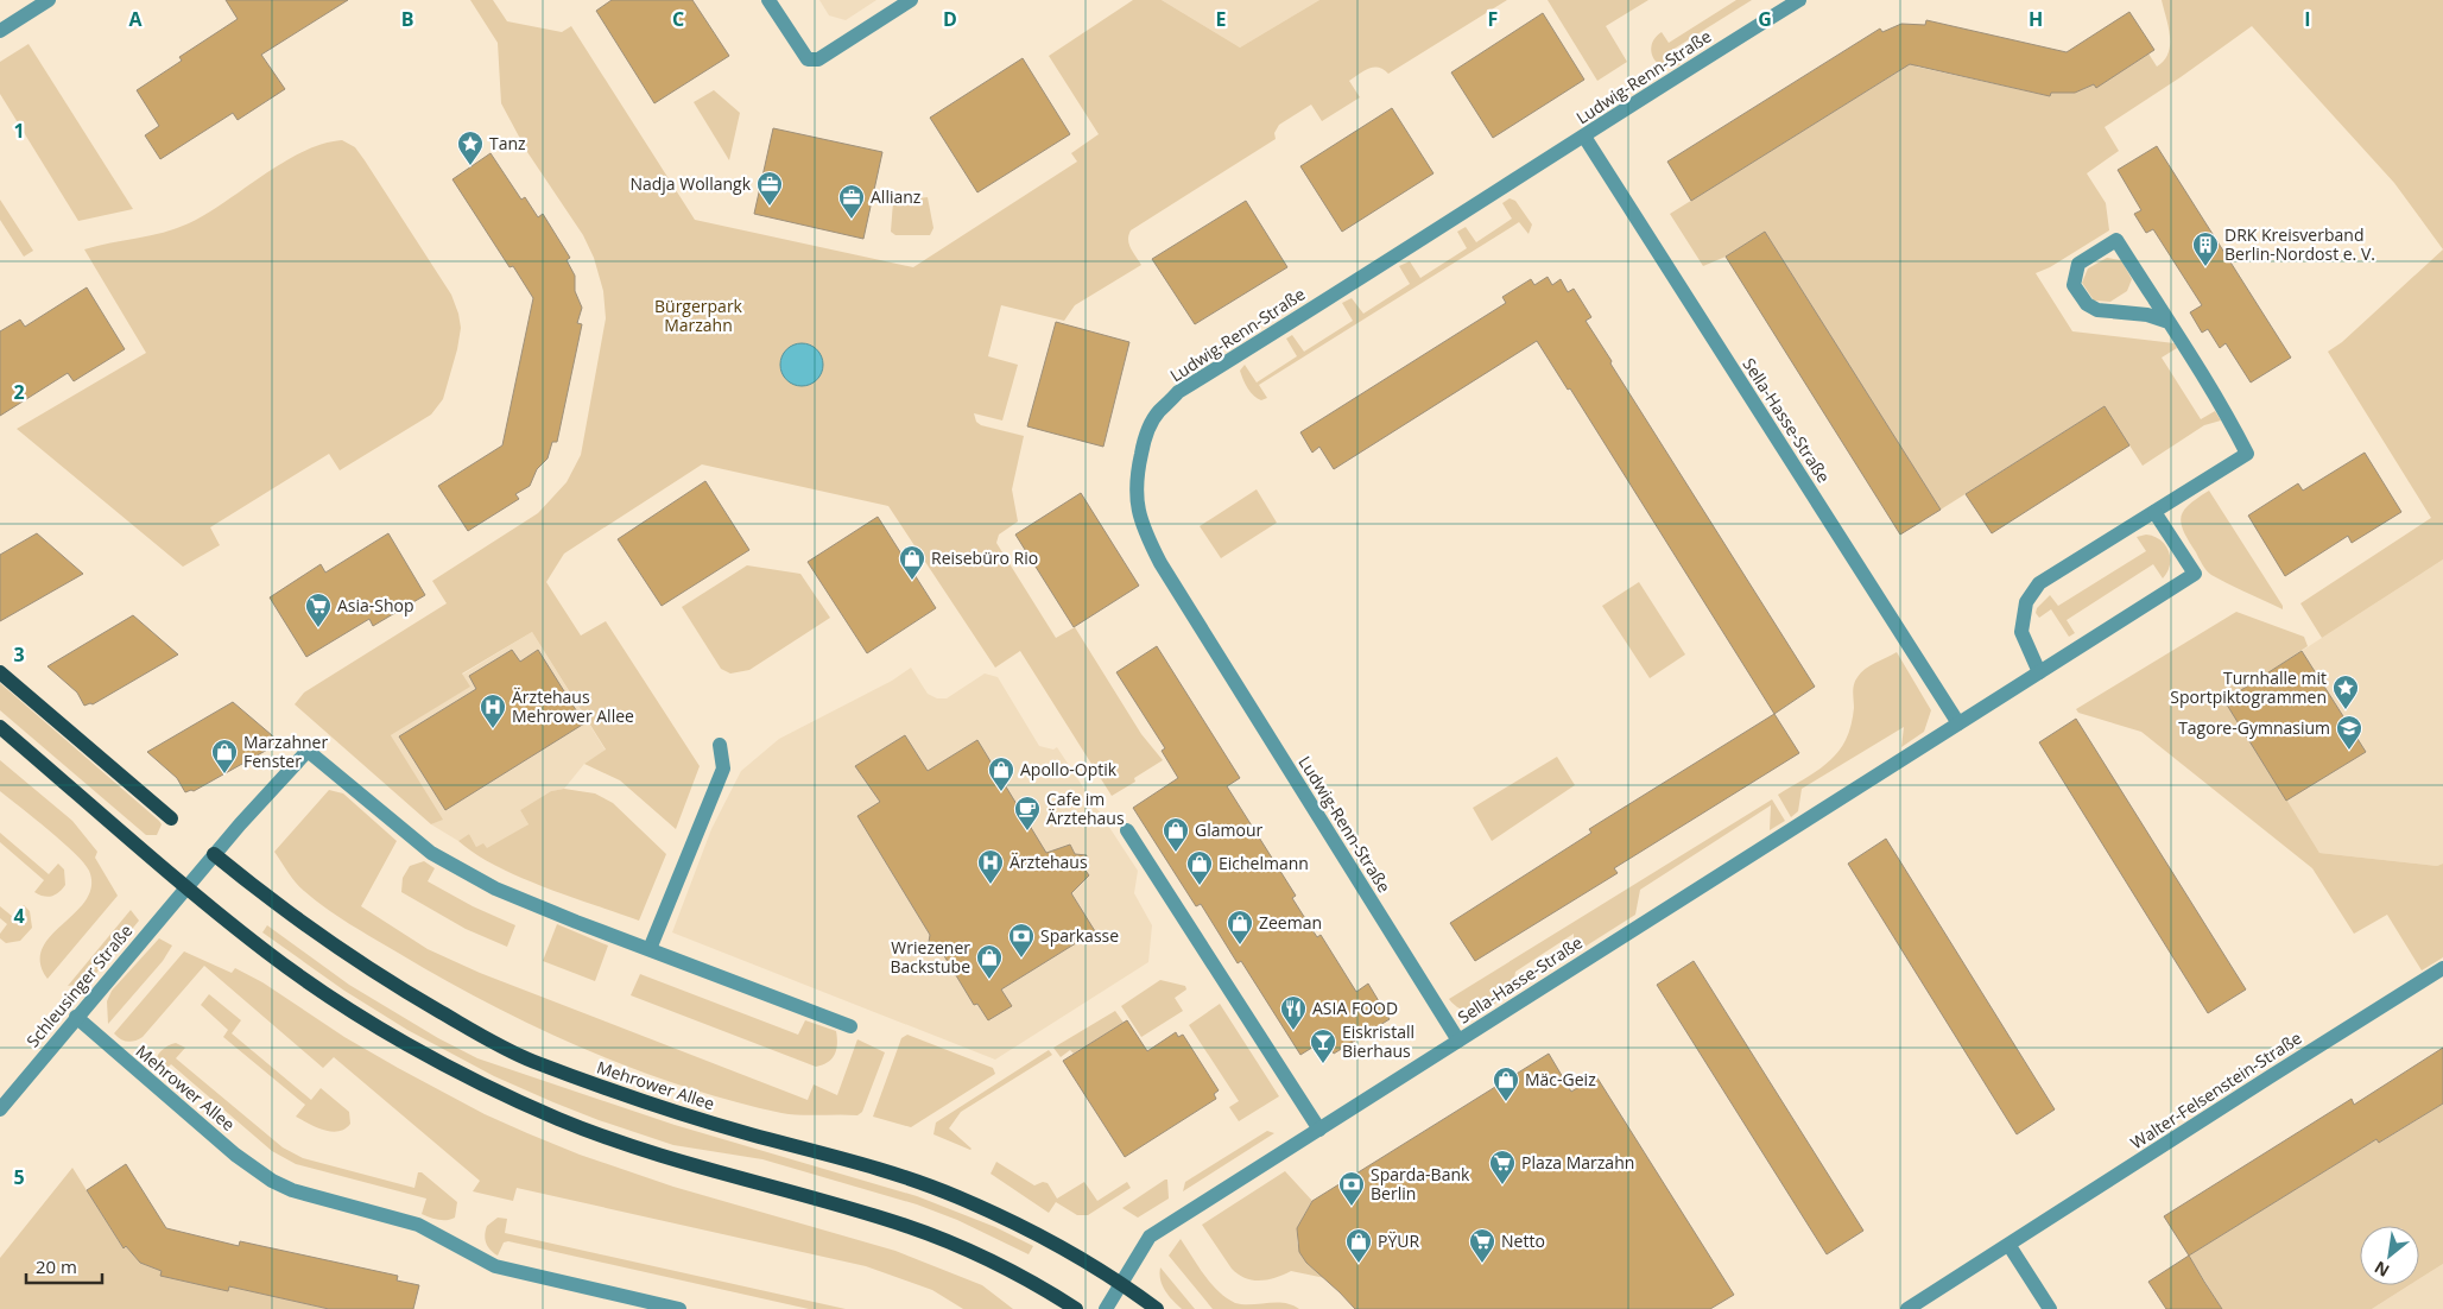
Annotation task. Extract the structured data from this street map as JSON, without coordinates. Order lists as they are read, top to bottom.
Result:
{
  "streets": {
    "main road": ["Mehrower Allee"],
    "street": [
      "Ludwig-Renn-Straße",
      "Sella-Hasse-Straße",
      "Schleusinger Straße",
      "Walter-Felsenstein-Straße"
    ]
  },
  "crossings": [
    ["Ludwig-Renn-Straße", "Sella-Hasse-Straße"],
    ["Sella-Hasse-Straße", "Mehrower Allee"],
    ["Schleusinger Straße", "Mehrower Allee"]
  ],
  "parks": ["Bürgerpark Marzahn"],
  "places": {
    "place": ["Tanz", "Turnhalle mit Sportpiktogrammen"],
    "office": ["Nadja Wollangk", "Allianz"],
    "building": ["DRK Kreisverband Berlin-Nordost e. V."],
    "shop": [
      "Reisebüro Rio",
      "Marzahner Fenster",
      "Apollo-Optik",
      "Glamour",
      "Eichelmann",
      "Zeeman",
      "Wriezener Backstube",
      "Mäc-Geiz",
      "PŸUR"
    ],
    "supermarket": ["Asia-Shop", "Plaza Marzahn", "Netto"],
    "hospital": ["Ärztehaus Mehrower Allee", "Ärztehaus"],
    "school or university": ["Tagore-Gymnasium"],
    "cafe": ["Cafe im Ärztehaus"],
    "bank": ["Sparkasse", "Sparda-Bank Berlin"],
    "restaurant": ["ASIA FOOD"],
    "bar": ["Eiskristall Bierhaus"]
  },
  "scale_bar": "20 m",
  "north": "bottom left",
  "grid": {
    "columns": [
      "A",
      "B",
      "C",
      "D",
      "E",
      "F",
      "G",
      "H",
      "I"
    ],
    "rows": [
      "1",
      "2",
      "3",
      "4",
      "5"
    ]
  }
}
